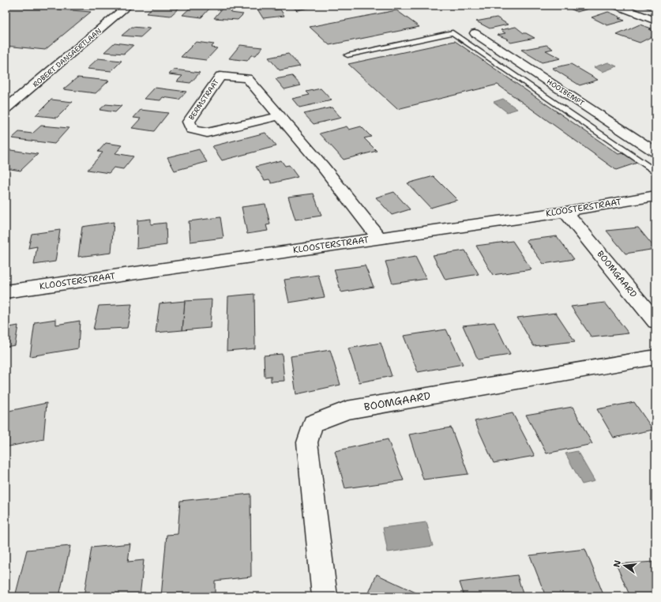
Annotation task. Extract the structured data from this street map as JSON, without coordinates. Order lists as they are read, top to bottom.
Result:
{
  "streets": {
    "street": [
      "ROBERT DANSAERTLAAN",
      "HOOIBEMPT",
      "BERMSTRAAT",
      "KLOOSTERSTRAAT",
      "BOOMGAARD"
    ]
  },
  "crossings": [
    ["BERMSTRAAT", "KLOOSTERSTRAAT"],
    ["KLOOSTERSTRAAT", "BOOMGAARD"]
  ],
  "north": "left"
}
